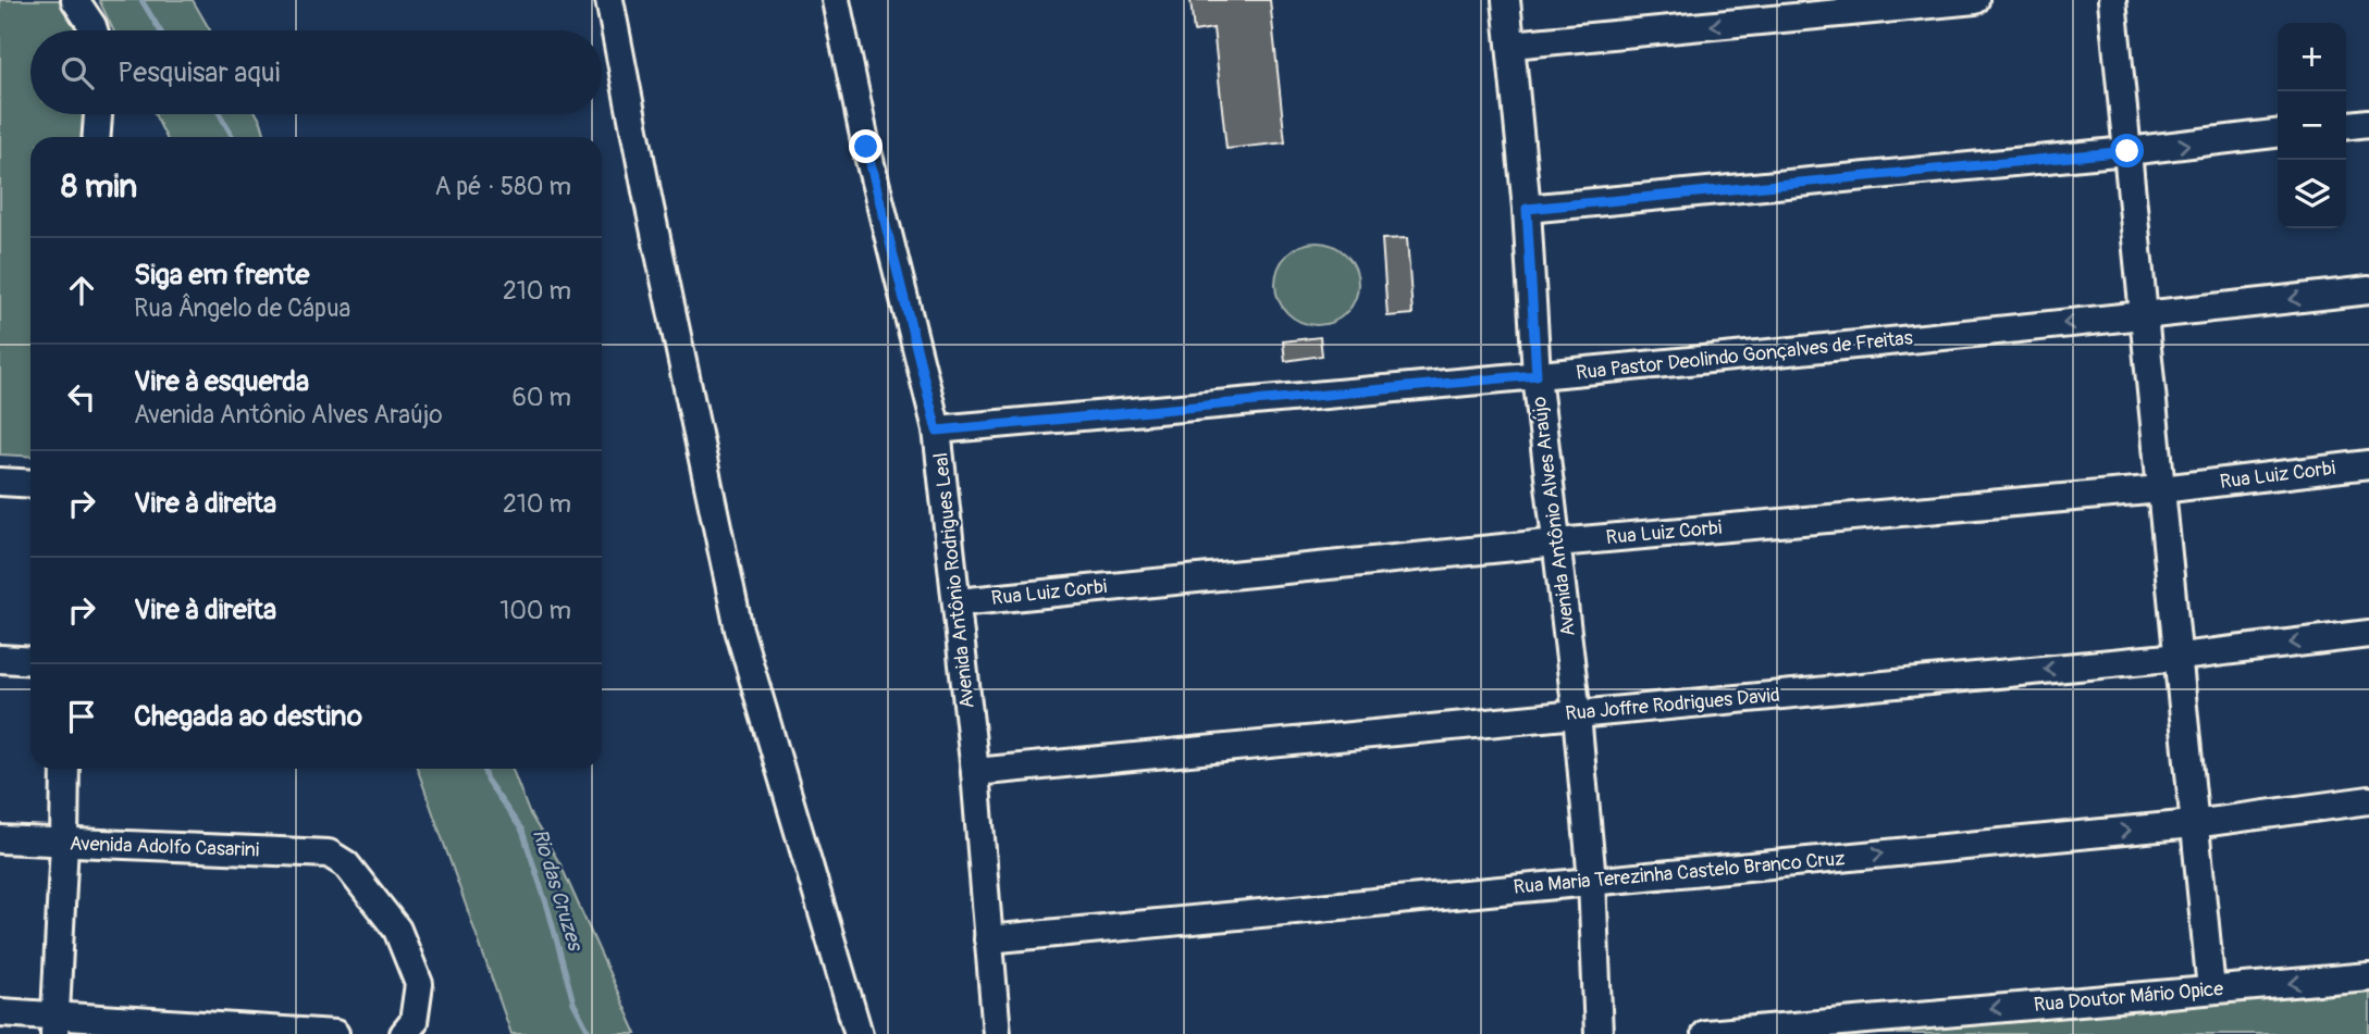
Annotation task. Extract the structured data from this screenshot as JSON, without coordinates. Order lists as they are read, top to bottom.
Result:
{
  "streets": {
    "street": [
      "Rua Pastor Deolindo Gonçalves de Freitas",
      "Rua Luiz Corbi",
      "Avenida Antônio Alves Araújo",
      "Avenida Antônio Rodrigues Leal",
      "Rua Joffre Rodrigues David",
      "Avenida Adolfo Casarini",
      "Rua Maria Terezinha Castelo Branco Cruz",
      "Rua Doutor Mário Opice"
    ]
  },
  "crossings": [
    ["Rua Pastor Deolindo Gonçalves de Freitas", "Avenida Antônio Alves Araújo"],
    ["Rua Pastor Deolindo Gonçalves de Freitas", "Avenida Antônio Rodrigues Leal"],
    ["Rua Luiz Corbi", "Avenida Antônio Alves Araújo"],
    ["Rua Luiz Corbi", "Avenida Antônio Rodrigues Leal"],
    ["Avenida Antônio Alves Araújo", "Rua Joffre Rodrigues David"],
    ["Avenida Antônio Alves Araújo", "Rua Maria Terezinha Castelo Branco Cruz"],
    ["Avenida Antônio Rodrigues Leal", "Rua Joffre Rodrigues David"],
    ["Avenida Antônio Rodrigues Leal", "Rua Maria Terezinha Castelo Branco Cruz"]
  ],
  "one_way": ["Rua Joffre Rodrigues David", "Rua Maria Terezinha Castelo Branco Cruz", "Rua Doutor Mário Opice"],
  "water": ["Rio das Cruzes"],
  "page": {
    "map_buttons": ["+", "−"],
    "search": "Pesquisar aqui",
    "heading": ["8 min", "A pé · 580 m"],
    "list": [
      ["Siga em frente", "Rua Ângelo de Cápua", "210 m"],
      ["Vire à esquerda", "Avenida Antônio Alves Araújo", "60 m"],
      ["Vire à direita", "210 m"],
      ["Vire à direita", "100 m"],
      "Chegada ao destino"
    ]
  }
}
